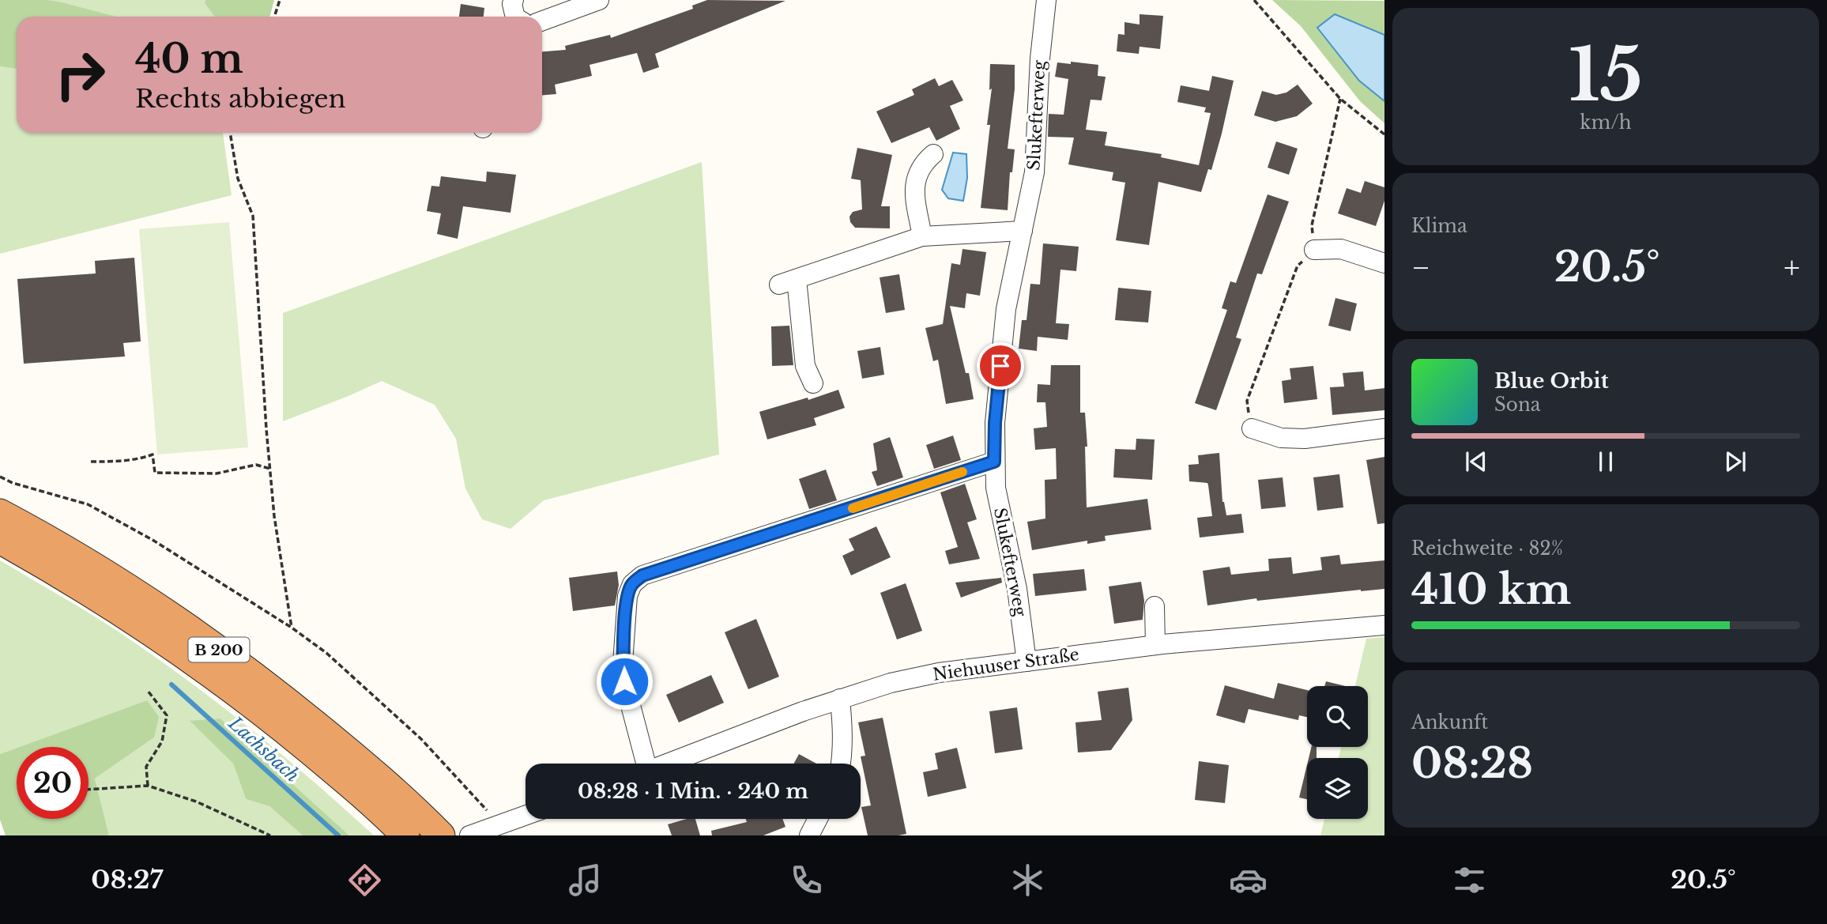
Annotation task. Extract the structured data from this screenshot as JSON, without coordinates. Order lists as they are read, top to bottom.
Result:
{
  "streets": {
    "highway": ["B 200"],
    "street": ["Slukefterweg", "Niehuuser Straße"]
  },
  "crossings": [
    ["Slukefterweg", "Niehuuser Straße"]
  ],
  "water": ["Lachsbach"],
  "page": {
    "tile": [
      ["15", "km/h"],
      "Klima",
      ["Reichweite · 82%", "410 km"],
      ["Ankunft", "08:28"]
    ],
    "turn": ["40 m", "Rechts abbiegen"],
    "heat": ["−", "20.5°", "+"],
    "song": ["Blue Orbit", "Sona"],
    "limit": "20",
    "trip": "08:28 · 1 Min. · 240 m",
    "tabs": ["08:27", "20.5°"]
  }
}
